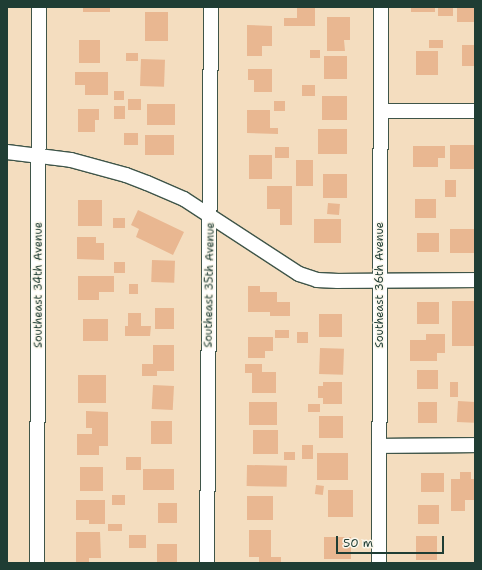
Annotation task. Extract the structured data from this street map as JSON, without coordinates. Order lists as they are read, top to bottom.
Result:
{
  "streets": {
    "street": ["Southeast 34th Avenue", "Southeast 35th Avenue", "Southeast 36th Avenue"]
  },
  "scale_bar": "50 m"
}
